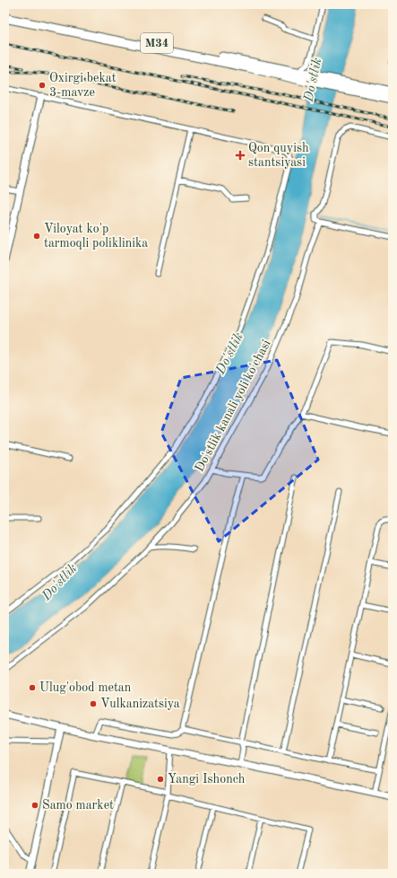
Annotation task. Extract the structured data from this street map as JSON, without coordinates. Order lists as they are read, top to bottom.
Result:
{
  "streets": {
    "highway": ["M34"],
    "street": ["Do'stlik kanali yoli ko'chasi"]
  },
  "water": ["Do'stlik"],
  "places": {
    "other": [
      "Oxirgi bekat 3-mavze",
      "Viloyat ko'p tarmoqli poliklinika",
      "Ulug'obod metan",
      "Vulkanizatsiya",
      "Yangi Ishonch",
      "Samo market"
    ],
    "health": ["Qon quyish stantsiyasi"]
  }
}
